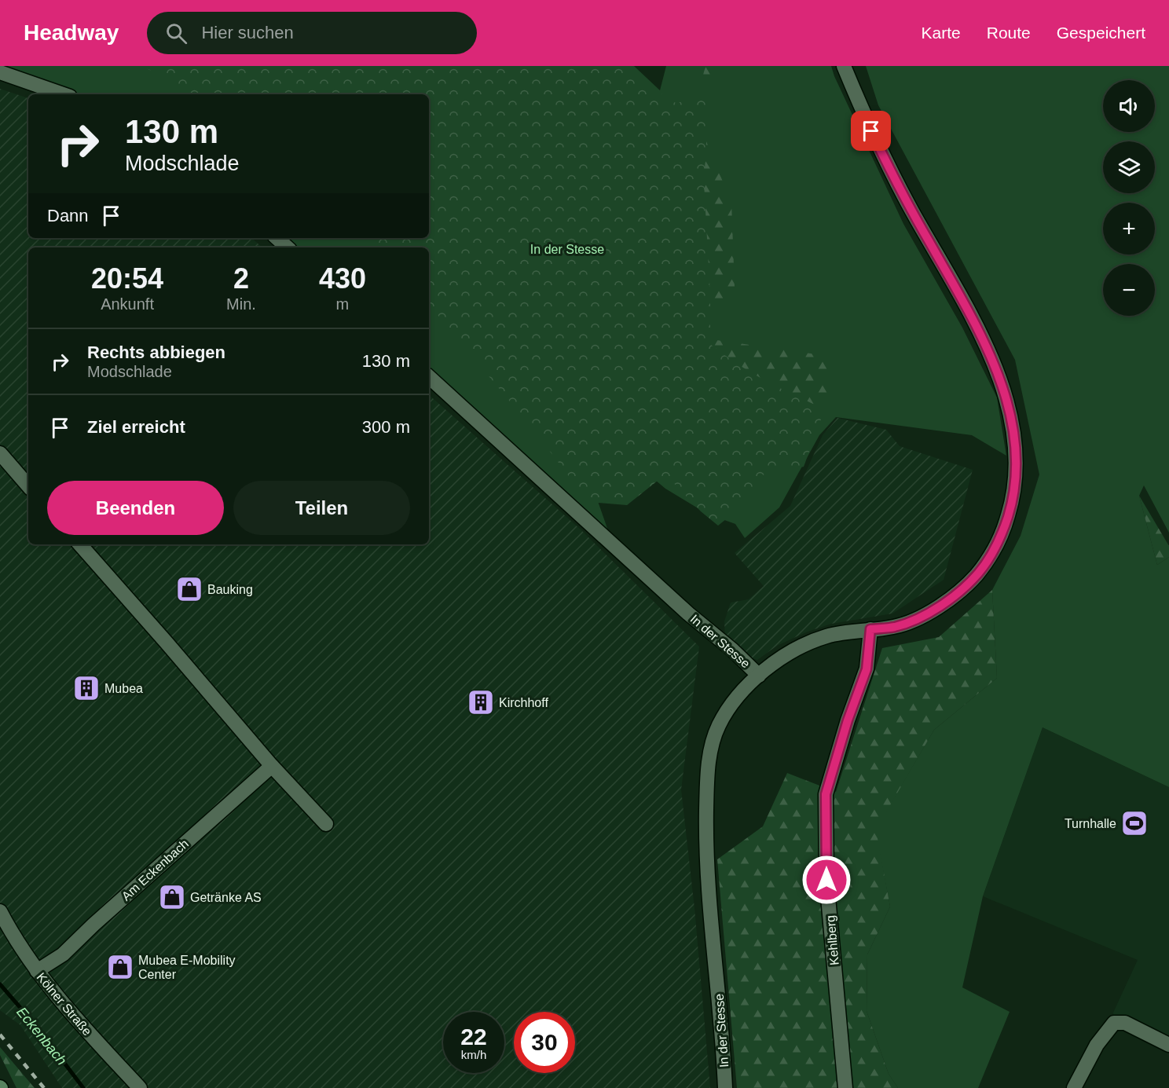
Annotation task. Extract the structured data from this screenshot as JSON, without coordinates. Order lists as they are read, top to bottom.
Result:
{
  "streets": {
    "street": [
      "In der Stesse",
      "Am Eckenbach",
      "Kehlberg",
      "Kölner Straße"
    ]
  },
  "crossings": [
    ["Am Eckenbach", "Kölner Straße"]
  ],
  "water": ["Eckenbach"],
  "parks": ["In der Stesse"],
  "places": {
    "shop": ["Bauking", "Getränke AS", "Mubea E-Mobility Center"],
    "building": ["Mubea", "Kirchhoff"],
    "sports": ["Turnhalle"]
  },
  "page": {
    "header": "Headway",
    "search": "Hier suchen",
    "nav": ["Karte", "Route", "Gespeichert"],
    "map_buttons": ["+", "−"],
    "turn": ["130 m", "Modschlade"],
    "then": "Dann",
    "eta": [
      "20:54",
      "Ankunft",
      "2",
      "Min.",
      "430",
      "m"
    ],
    "list": [
      {
        "name": "Rechts abbiegen",
        "note": "Modschlade",
        "value": "130 m"
      },
      {
        "name": "Ziel erreicht",
        "value": "300 m"
      }
    ],
    "buttons": ["Beenden", "Teilen"],
    "speed": "22 km/h",
    "limit": "30"
  }
}
